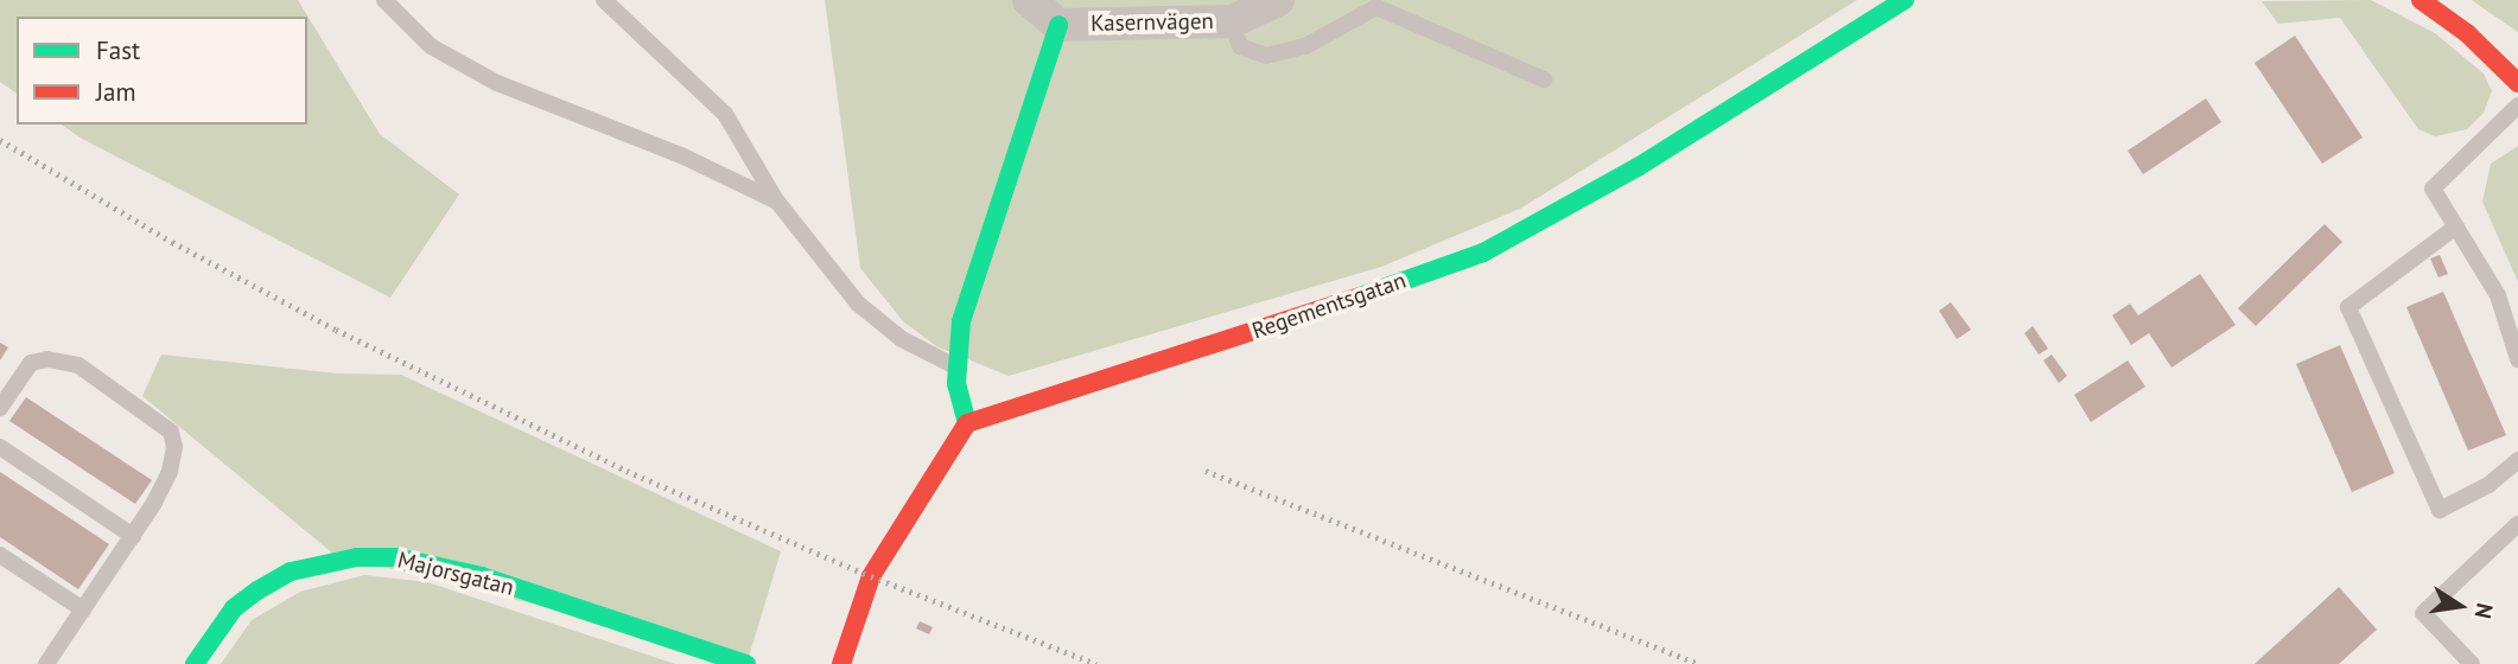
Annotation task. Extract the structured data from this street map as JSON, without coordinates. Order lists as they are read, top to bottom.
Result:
{
  "streets": {
    "street": ["Kasernvägen", "Regementsgatan", "Majorsgatan"]
  },
  "legend": ["Fast", "Jam"],
  "north": "right"
}
